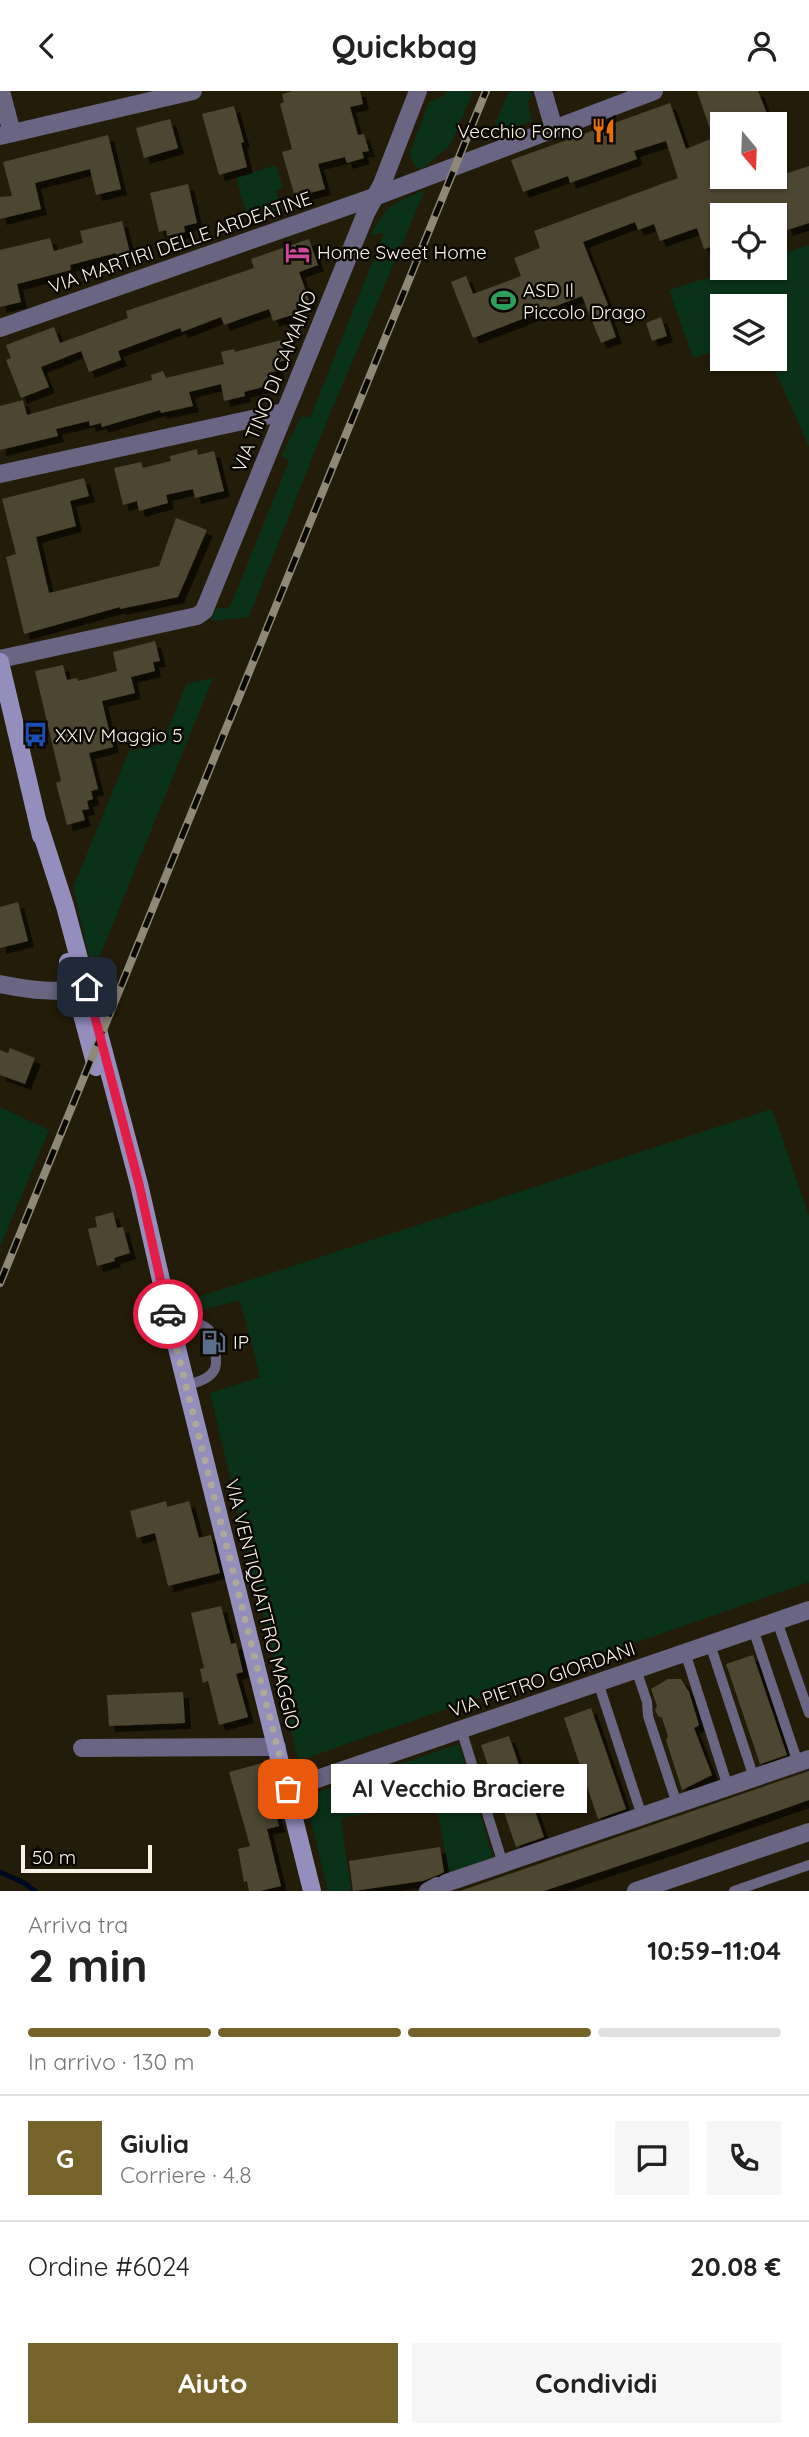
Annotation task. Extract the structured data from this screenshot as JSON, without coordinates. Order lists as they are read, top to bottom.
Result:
{
  "streets": {
    "street": [
      "VIA MARTIRI DELLE ARDEATINE",
      "VIA TINO DI CAMAINO",
      "VIA VENTIQUATTRO MAGGIO",
      "VIA PIETRO GIORDANI"
    ]
  },
  "crossings": [
    ["VIA MARTIRI DELLE ARDEATINE", "VIA TINO DI CAMAINO"],
    ["VIA TINO DI CAMAINO", "VIA VENTIQUATTRO MAGGIO"],
    ["VIA VENTIQUATTRO MAGGIO", "VIA PIETRO GIORDANI"]
  ],
  "places": {
    "restaurant": ["Vecchio Forno"],
    "hotel": ["Home Sweet Home"],
    "sports": ["ASD Il Piccolo Drago"],
    "bus stop": ["XXIV Maggio 5"],
    "fuel station": ["IP"],
    "other": ["Al Vecchio Braciere"]
  },
  "scale_bar": "50 m",
  "north": "bottom",
  "page": {
    "header": "Quickbag",
    "bubble": "Al Vecchio Braciere",
    "scale": "50 m",
    "heading": ["2 min", "Arriva tra", "10:59–11:04"],
    "panel": [
      "Giulia",
      "Corriere · 4.8",
      "Ordine #6024",
      "20.08 €"
    ],
    "bar": "In arrivo · 130 m",
    "round": "G",
    "buttons": ["Aiuto", "Condividi"]
  }
}
